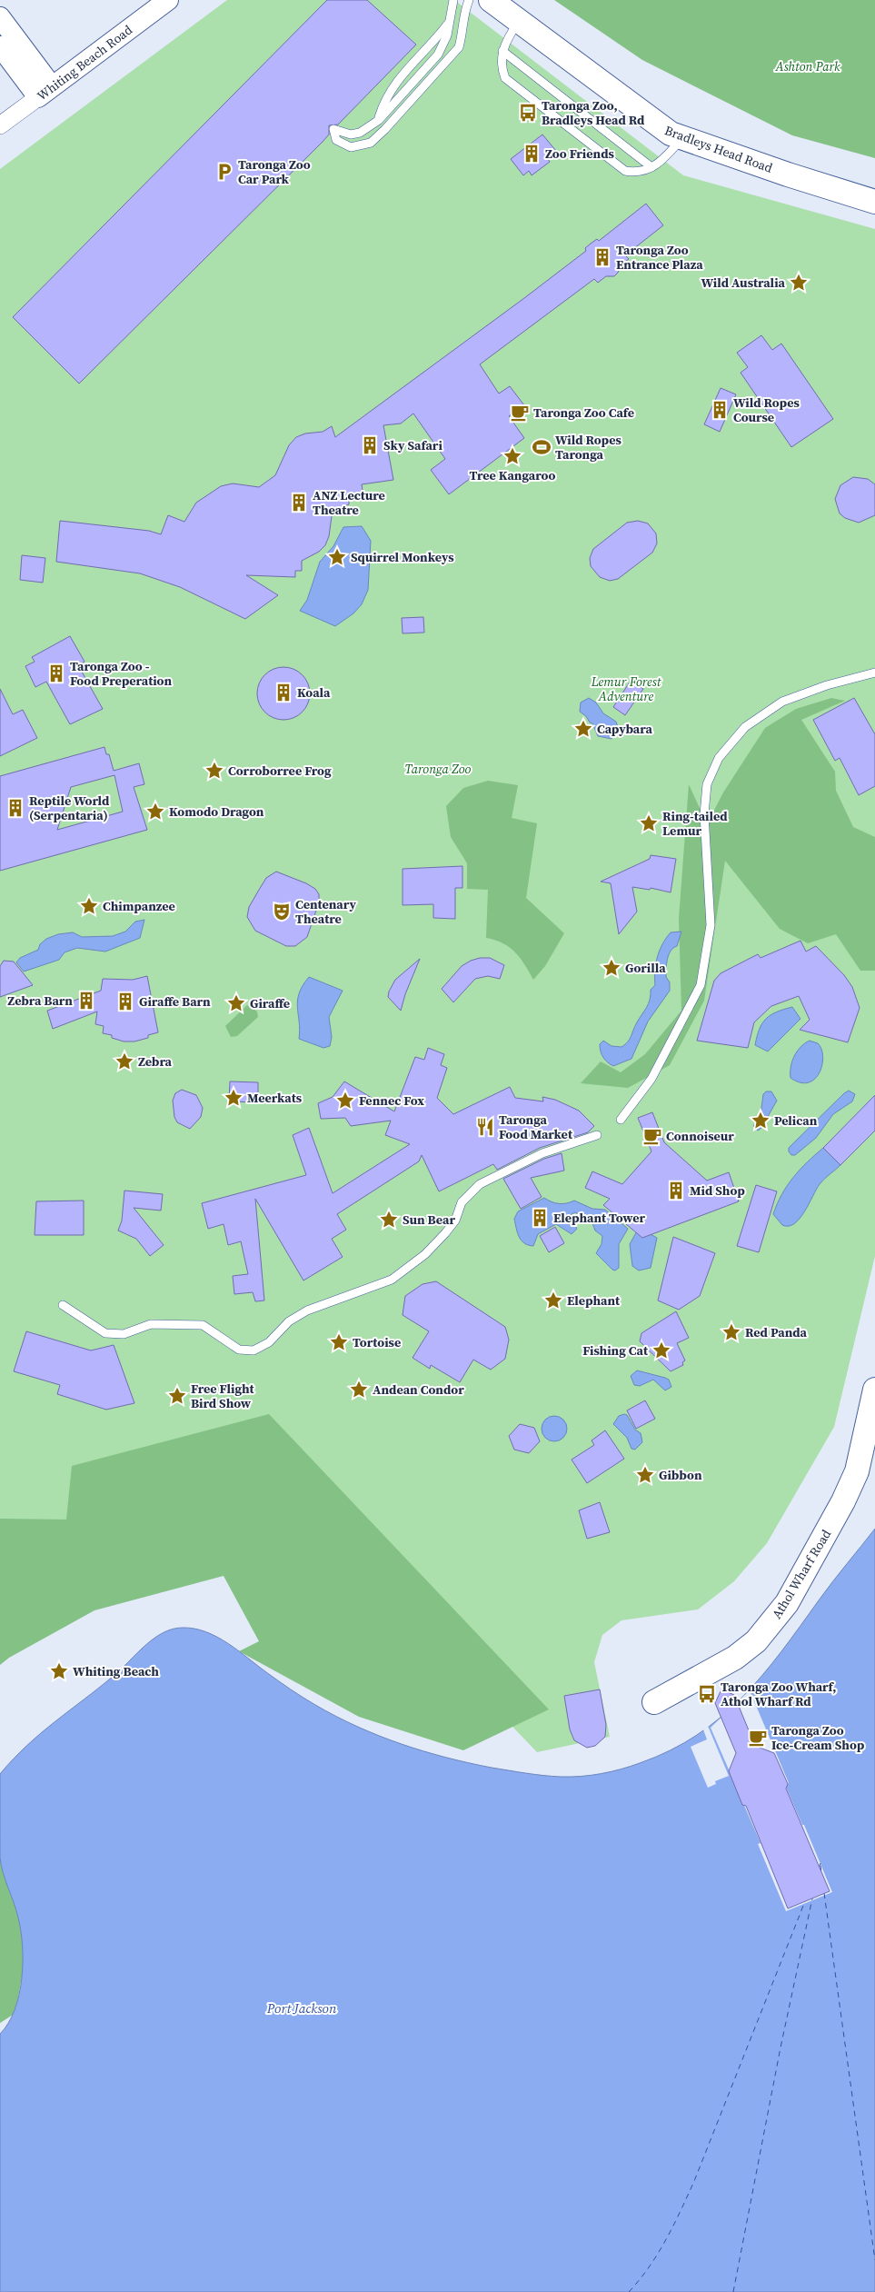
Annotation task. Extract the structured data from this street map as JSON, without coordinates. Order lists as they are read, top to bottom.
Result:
{
  "streets": {
    "main road": ["Bradleys Head Road", "Athol Wharf Road"],
    "street": ["Whiting Beach Road"]
  },
  "water": ["Port Jackson"],
  "parks": ["Ashton Park", "Lemur Forest Adventure", "Taronga Zoo"],
  "places": {
    "bus stop": ["Taronga Zoo, Bradleys Head Rd", "Taronga Zoo Wharf, Athol Wharf Rd"],
    "building": [
      "Zoo Friends",
      "Taronga Zoo Entrance Plaza",
      "Wild Ropes Course",
      "Sky Safari",
      "ANZ Lecture Theatre",
      "Taronga Zoo - Food Preperation",
      "Koala",
      "Reptile World (Serpentaria)",
      "Zebra Barn",
      "Giraffe Barn",
      "Mid Shop",
      "Elephant Tower"
    ],
    "parking": ["Taronga Zoo Car Park"],
    "place": [
      "Wild Australia",
      "Tree Kangaroo",
      "Squirrel Monkeys",
      "Capybara",
      "Corroborree Frog",
      "Komodo Dragon",
      "Ring-tailed Lemur",
      "Chimpanzee",
      "Gorilla",
      "Giraffe",
      "Zebra",
      "Meerkats",
      "Fennec Fox",
      "Pelican",
      "Sun Bear",
      "Elephant",
      "Red Panda",
      "Tortoise",
      "Fishing Cat",
      "Andean Condor",
      "Free Flight Bird Show",
      "Gibbon",
      "Whiting Beach"
    ],
    "cafe": ["Taronga Zoo Cafe", "Connoiseur", "Taronga Zoo Ice-Cream Shop"],
    "sports": ["Wild Ropes Taronga"],
    "theatre": ["Centenary Theatre"],
    "restaurant": ["Taronga Food Market"]
  }
}
